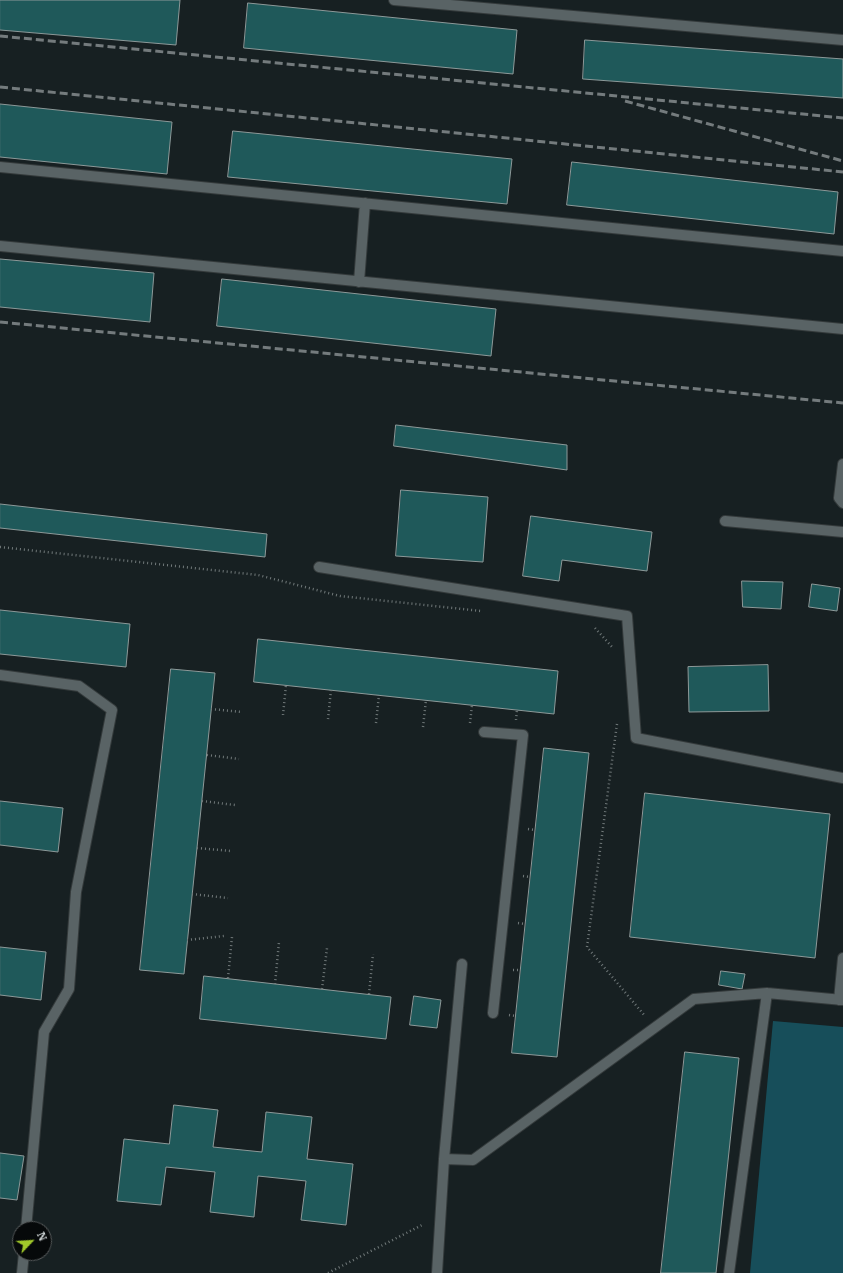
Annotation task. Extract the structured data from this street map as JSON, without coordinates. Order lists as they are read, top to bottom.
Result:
{
  "north": "top right"
}
